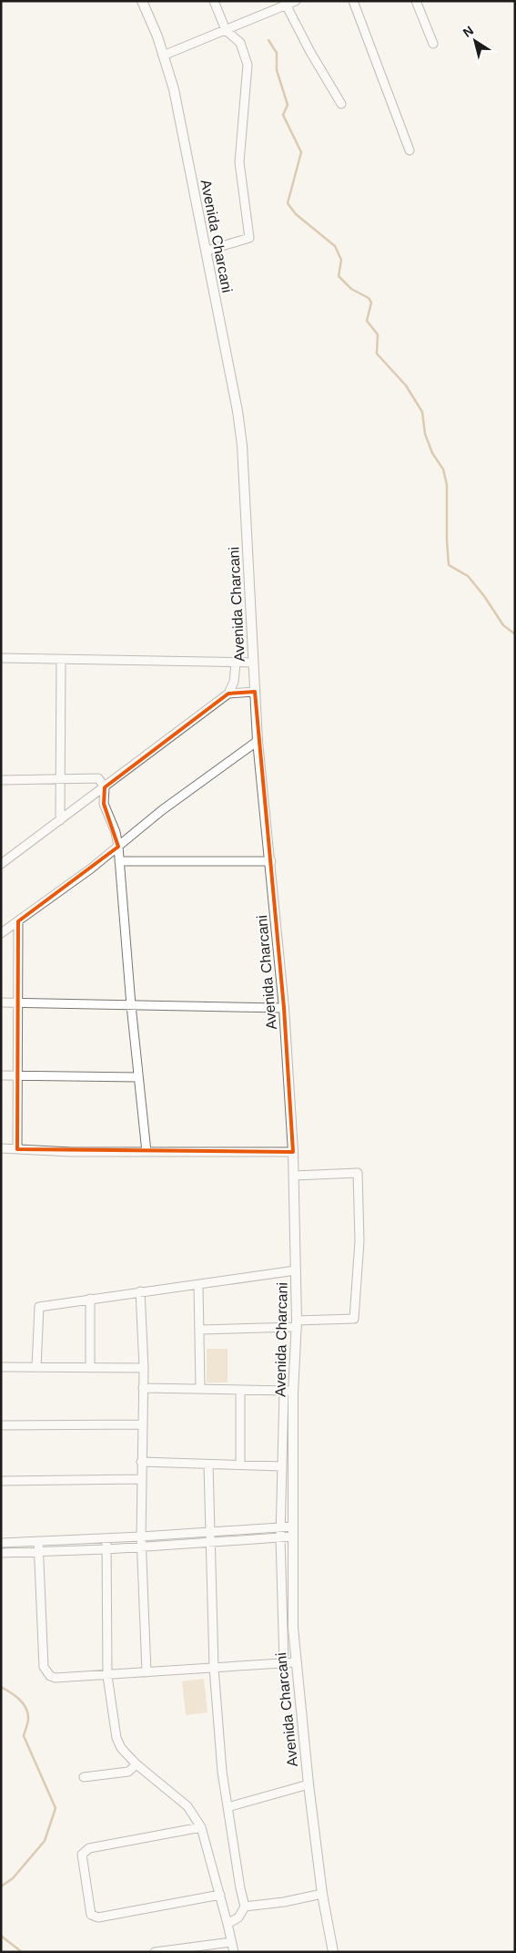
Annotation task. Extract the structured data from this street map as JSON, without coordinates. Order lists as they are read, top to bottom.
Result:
{
  "streets": {
    "main road": ["Avenida Charcani"]
  },
  "north": "top left"
}
